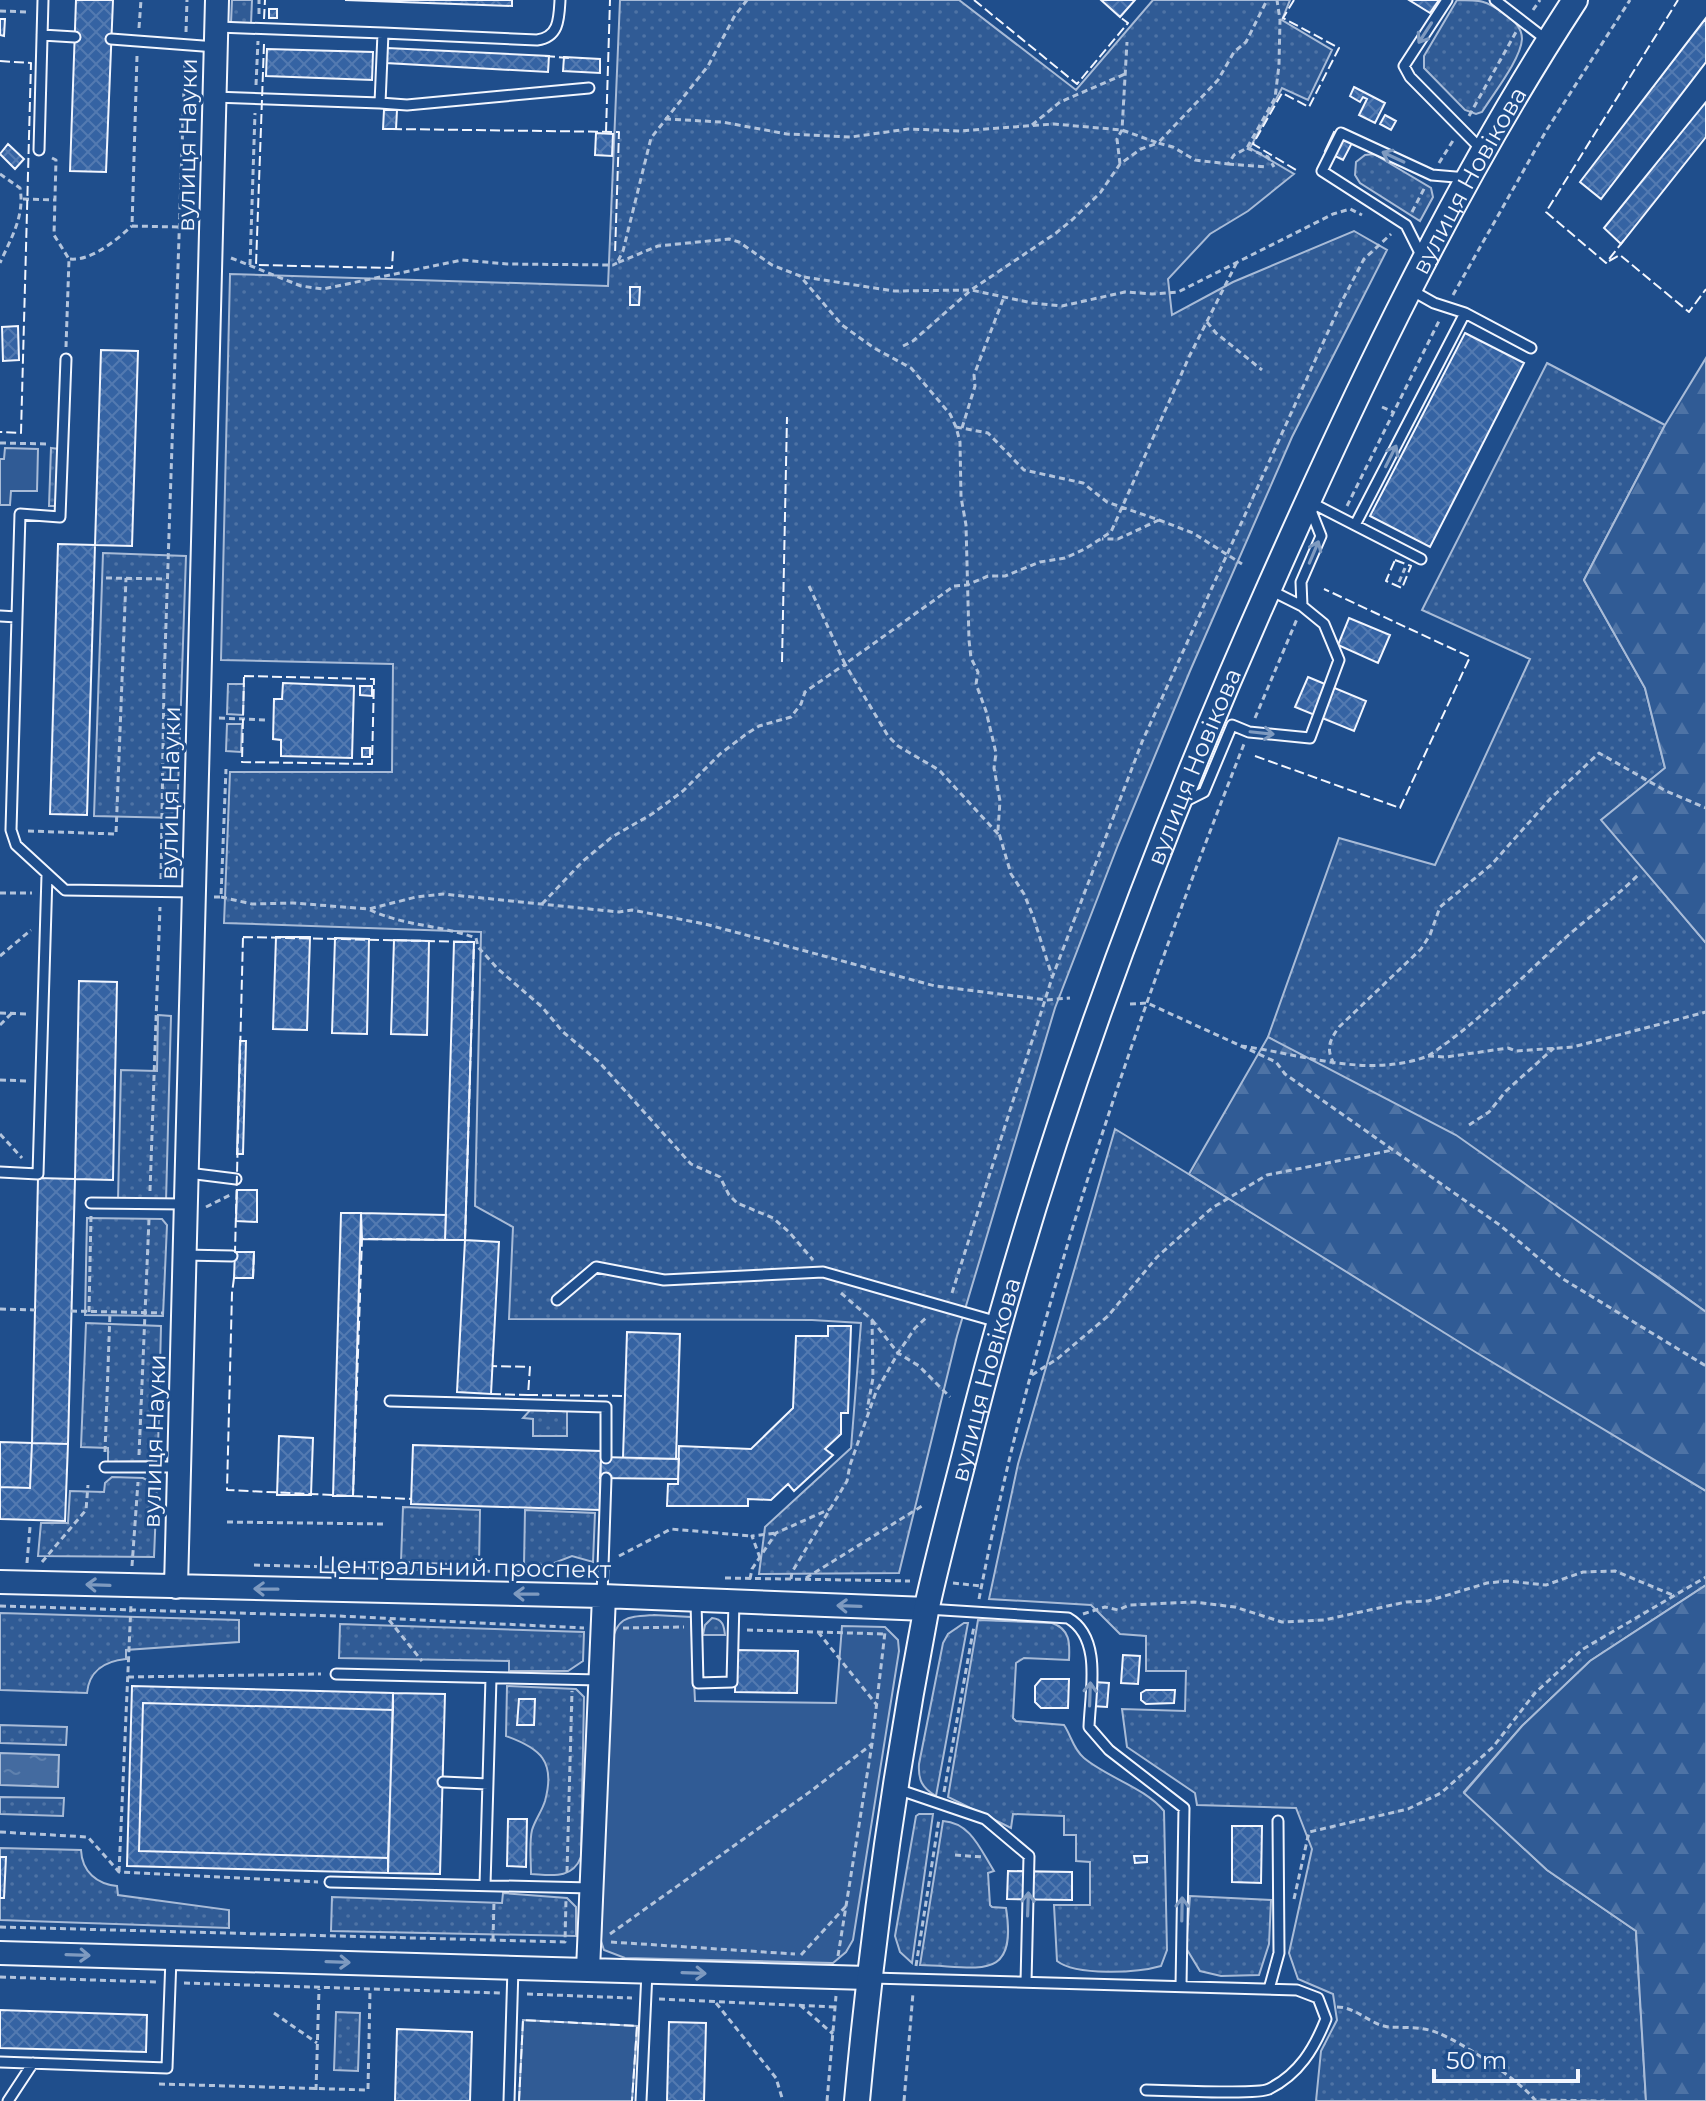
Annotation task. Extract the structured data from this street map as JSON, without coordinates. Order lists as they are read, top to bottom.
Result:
{
  "streets": {
    "main road": ["вулиця Новікова"],
    "street": ["вулиця Науки", "Центральний проспект"]
  },
  "crossings": [
    ["вулиця Науки", "Центральний проспект"],
    ["вулиця Новікова", "Центральний проспект"]
  ],
  "one_way": ["Центральний проспект"],
  "scale_bar": "50 m"
}
